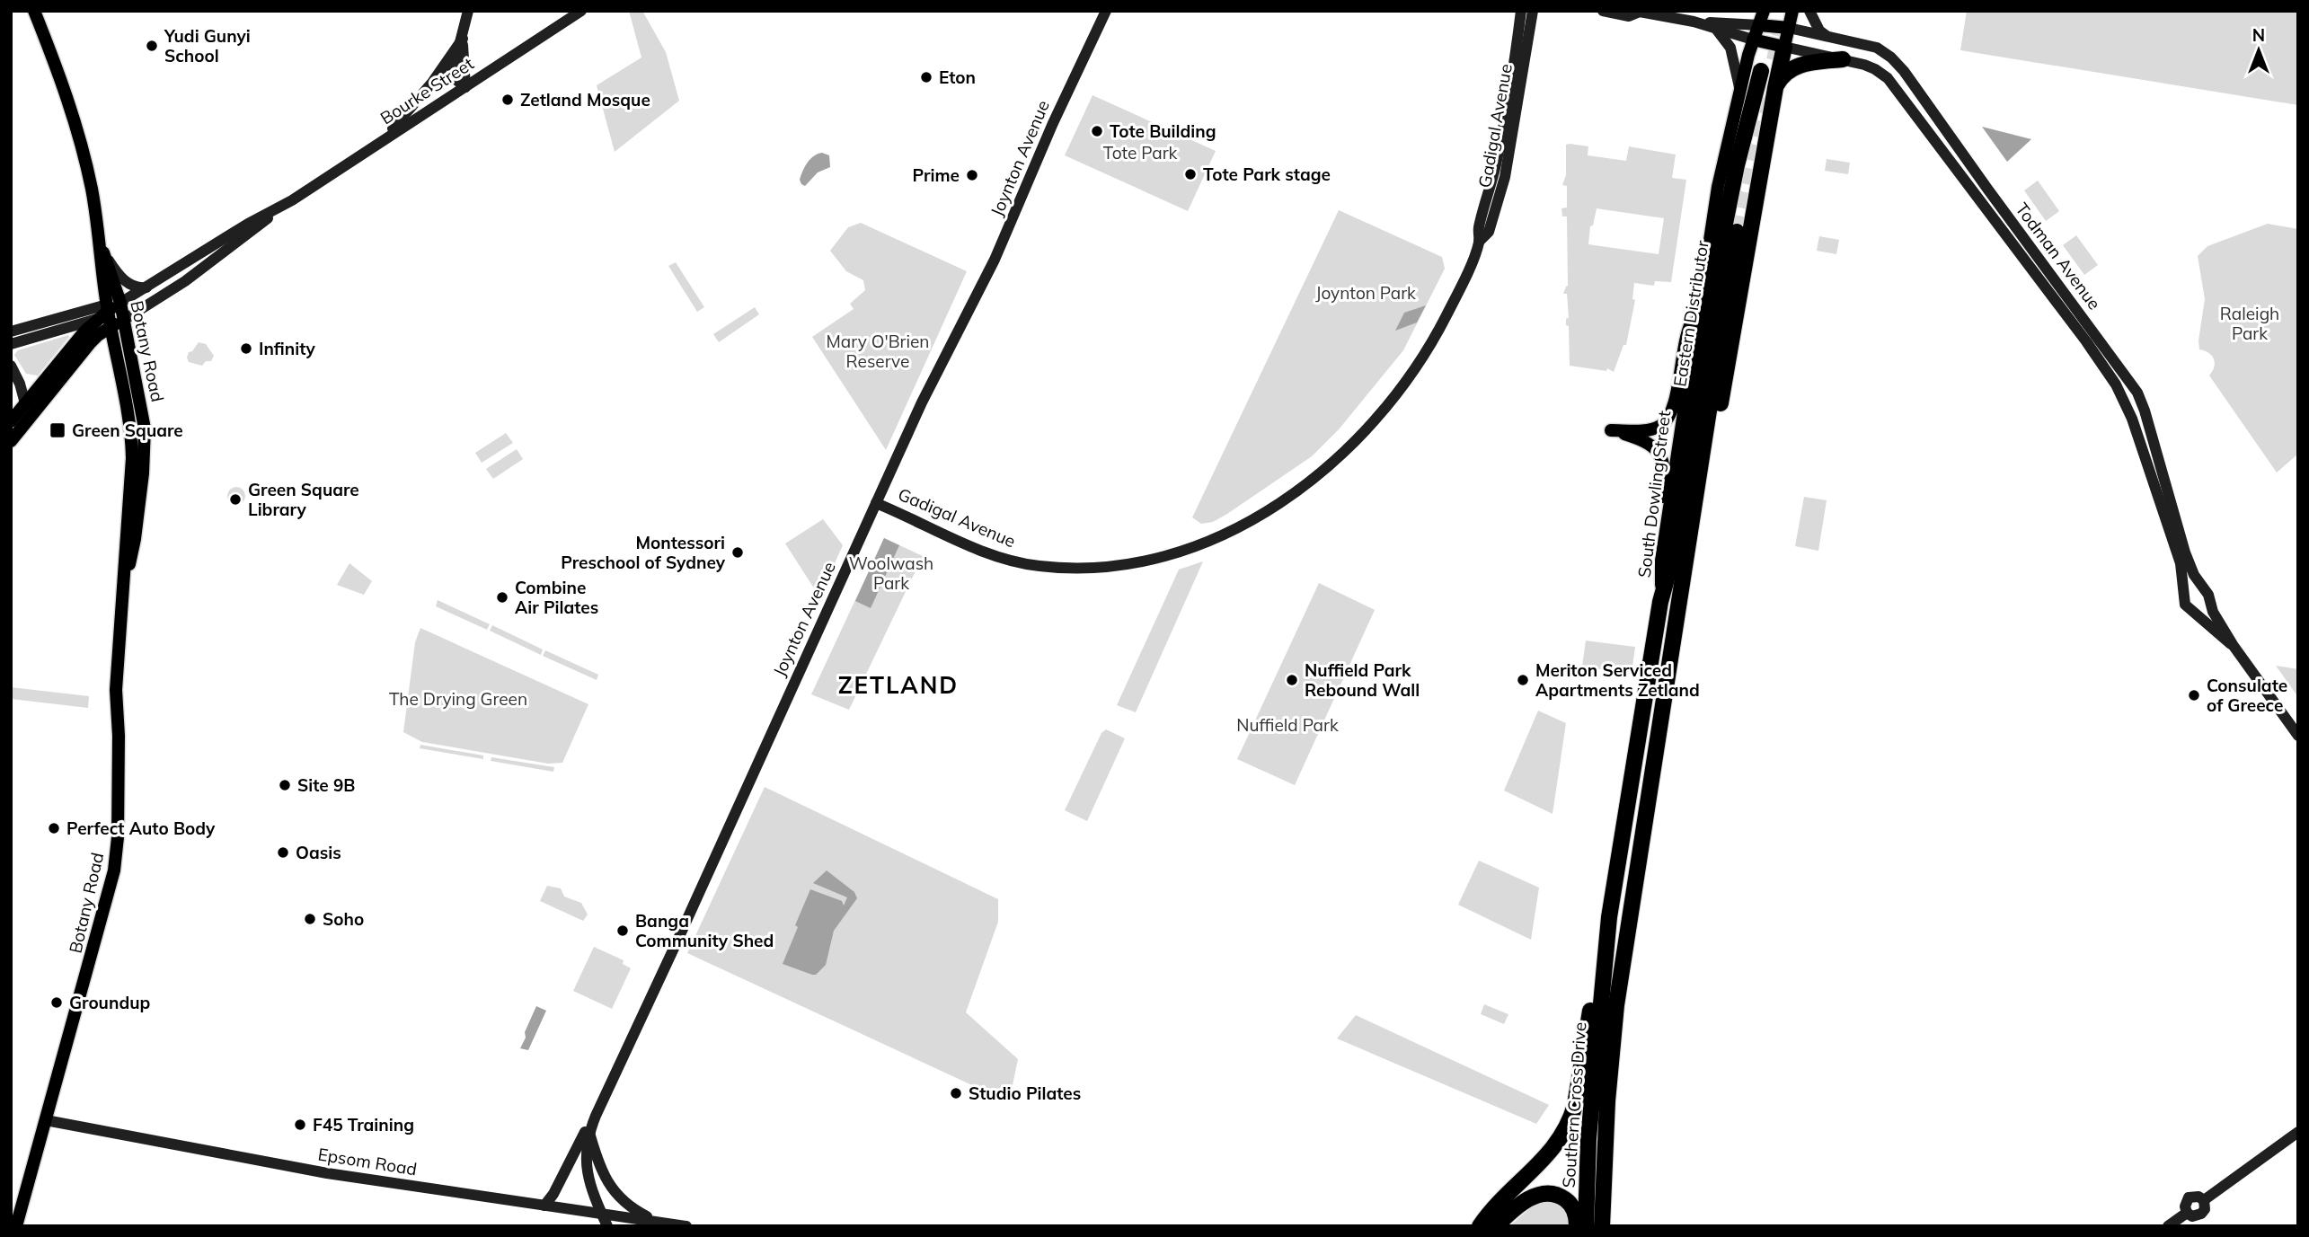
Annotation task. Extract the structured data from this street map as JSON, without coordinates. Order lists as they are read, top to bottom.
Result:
{
  "streets": {
    "highway": ["Eastern Distributor", "South Dowling Street", "Southern Cross Drive"],
    "main road": ["Botany Road"],
    "street": [
      "Bourke Street",
      "Gadigal Avenue",
      "Joynton Avenue",
      "Todman Avenue",
      "Epsom Road"
    ]
  },
  "crossings": [
    ["Bourke Street", "Botany Road"],
    ["Gadigal Avenue", "Joynton Avenue"],
    ["Joynton Avenue", "Epsom Road"],
    ["Eastern Distributor", "South Dowling Street"],
    ["Eastern Distributor", "Southern Cross Drive"],
    ["Botany Road", "Epsom Road"],
    ["South Dowling Street", "Southern Cross Drive"]
  ],
  "districts": ["ZETLAND"],
  "parks": [
    "Tote Park",
    "Joynton Park",
    "Raleigh Park",
    "Mary O'Brien Reserve",
    "Woolwash Park",
    "The Drying Green",
    "Nuffield Park"
  ],
  "places": {
    "other": [
      "Yudi Gunyi School",
      "Eton",
      "Zetland Mosque",
      "Tote Building",
      "Tote Park stage",
      "Prime",
      "Infinity",
      "Green Square Library",
      "Montessori Preschool of Sydney",
      "Combine Air Pilates",
      "Nuffield Park Rebound Wall",
      "Meriton Serviced Apartments Zetland",
      "Consulate of Greece",
      "Site 9B",
      "Perfect Auto Body",
      "Oasis",
      "Soho",
      "Banga Community Shed",
      "Groundup",
      "Studio Pilates",
      "F45 Training"
    ],
    "transit": ["Green Square"]
  },
  "north": "top"
}
